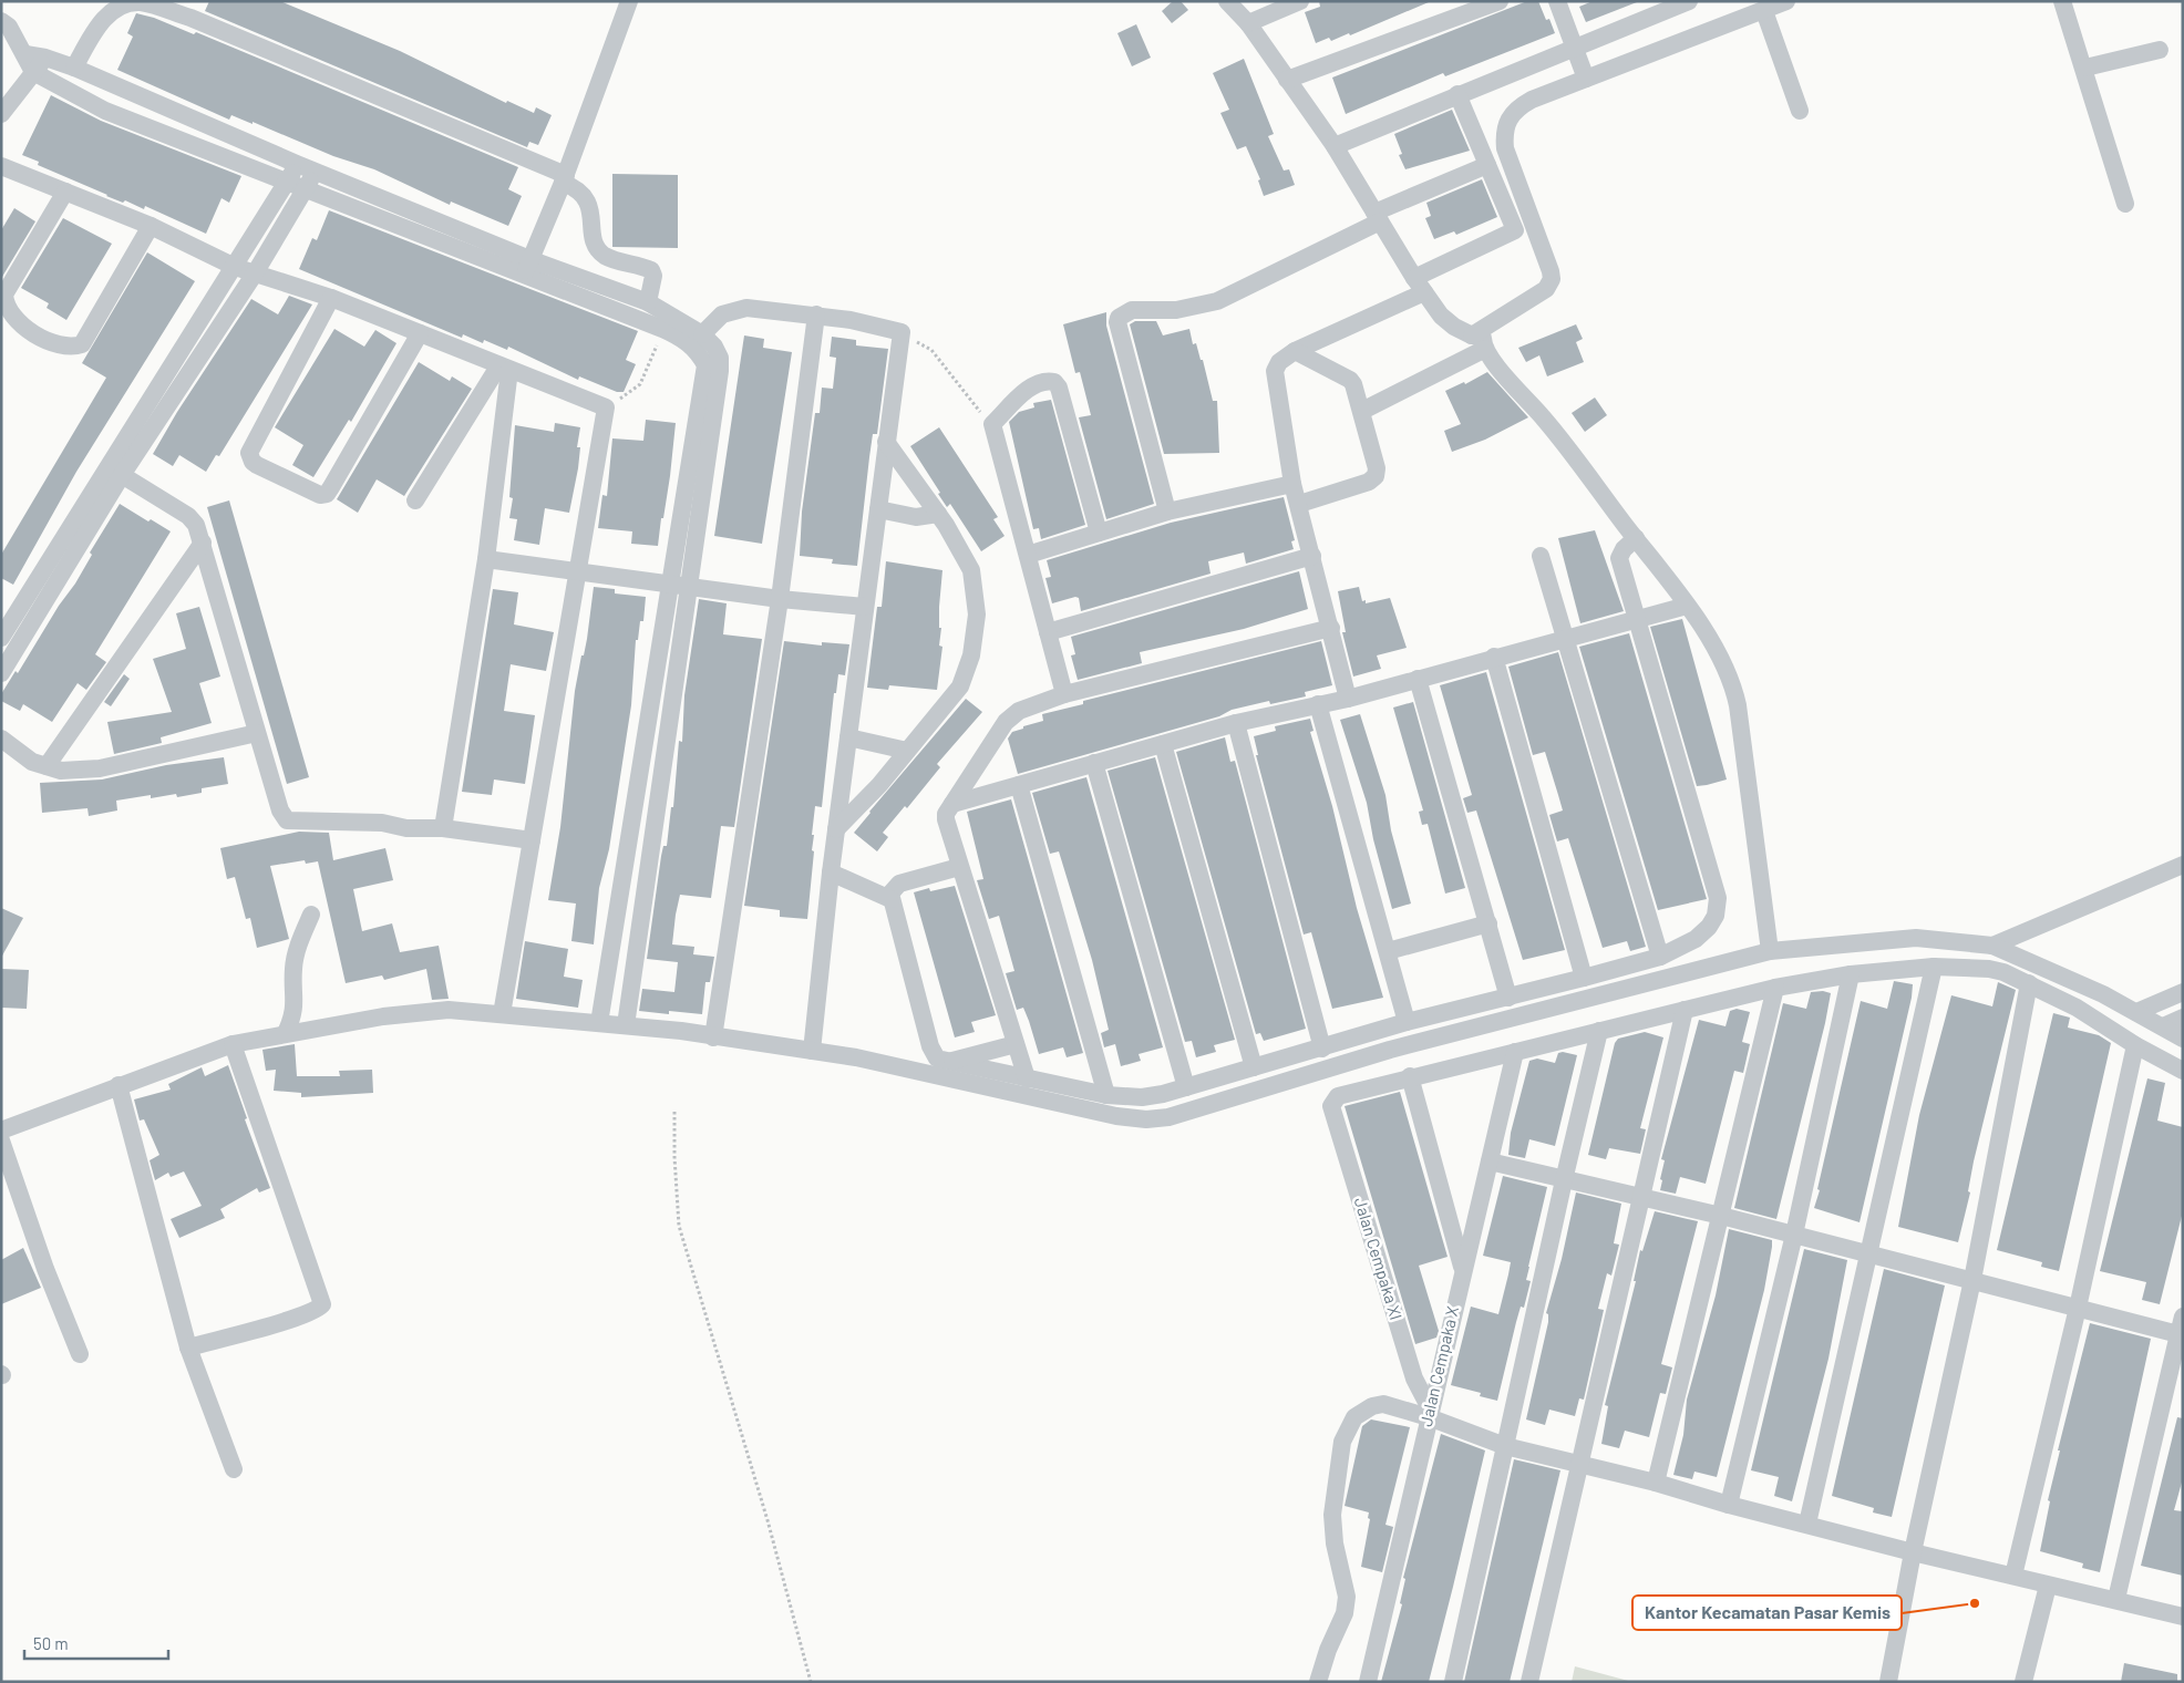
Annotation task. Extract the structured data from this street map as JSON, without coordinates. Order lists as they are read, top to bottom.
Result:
{
  "streets": {
    "street": ["Jalan Cempaka XI", "Jalan Cempaka X"]
  },
  "crossings": [
    ["Jalan Cempaka XI", "Jalan Cempaka X"]
  ],
  "places": ["Kantor Kecamatan Pasar Kemis"],
  "scale_bar": "50 m"
}
